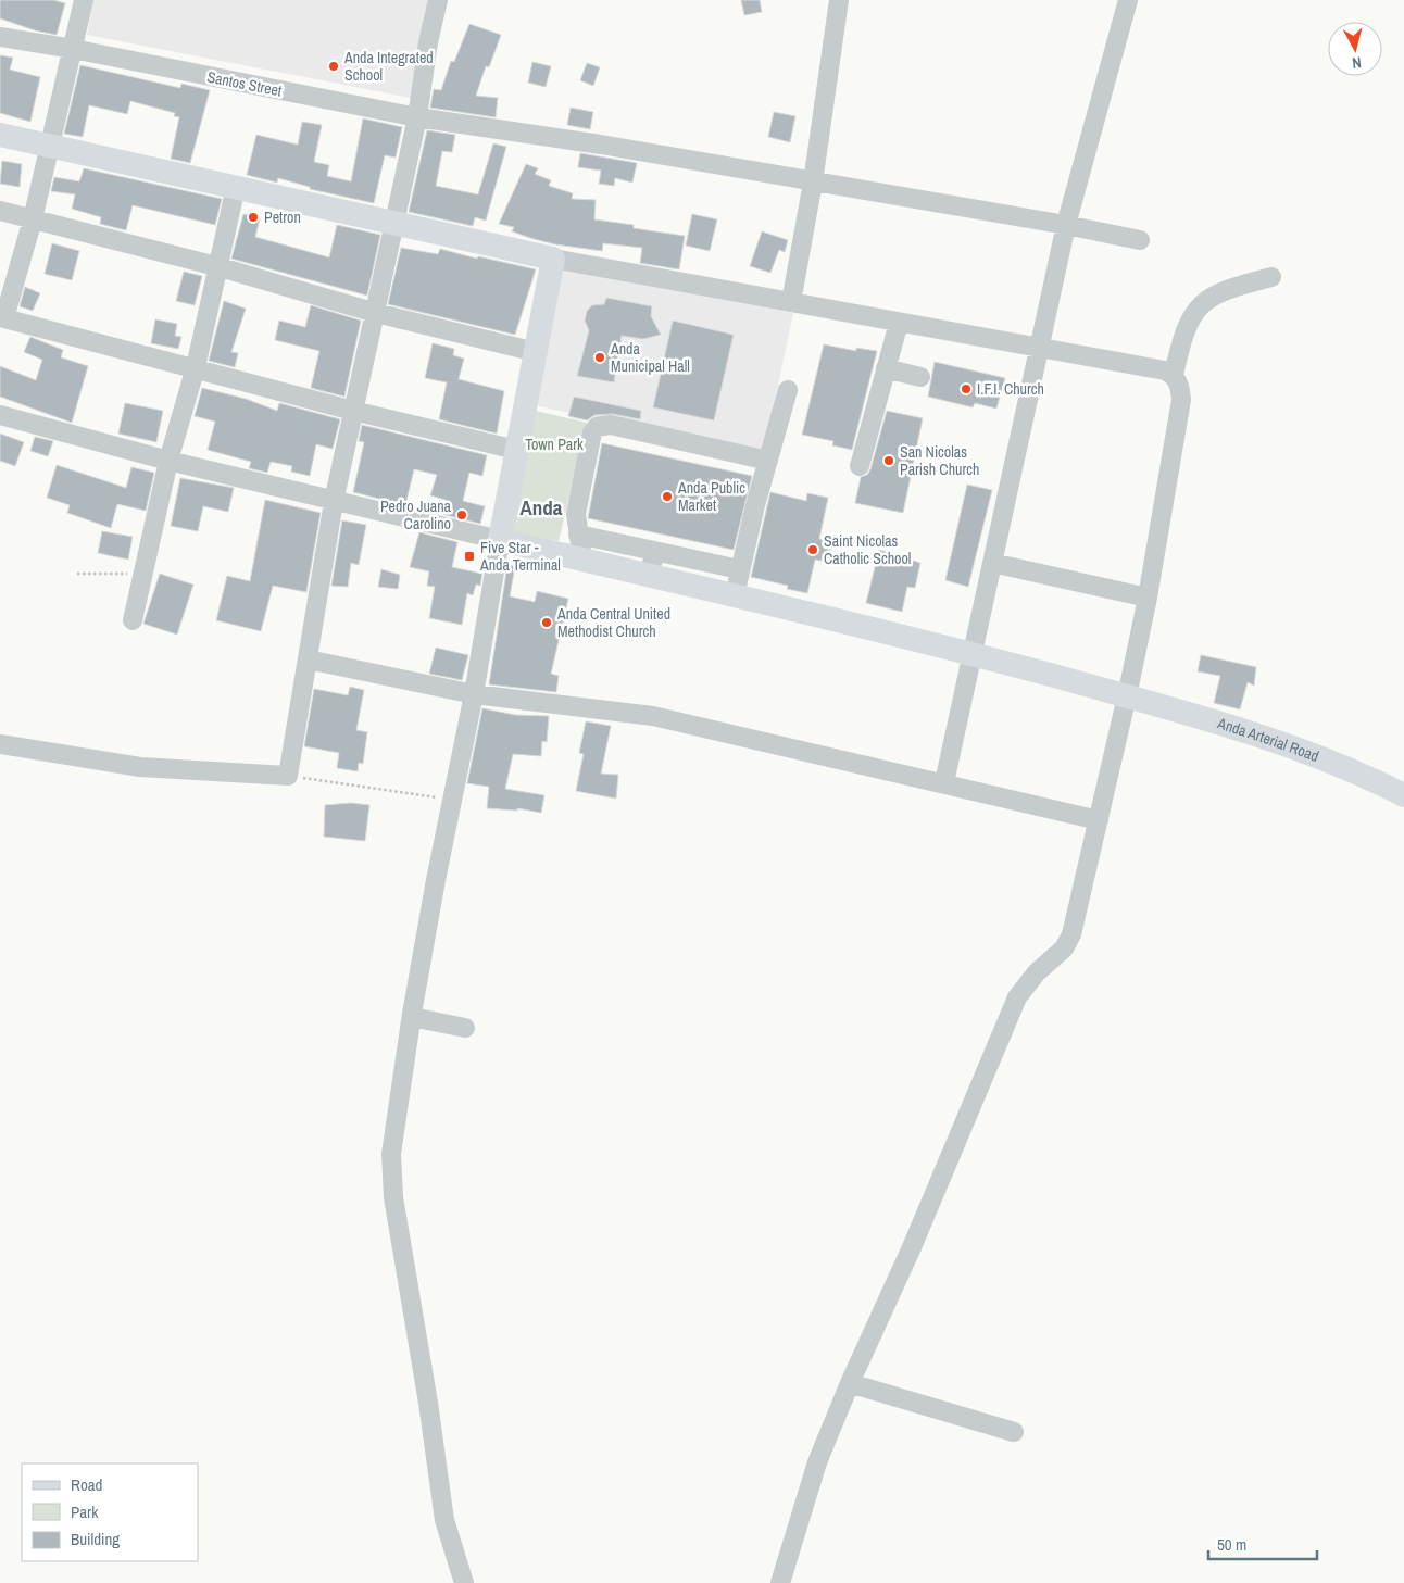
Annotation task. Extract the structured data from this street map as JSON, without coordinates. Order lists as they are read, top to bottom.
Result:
{
  "streets": {
    "main road": ["Anda Arterial Road"],
    "street": ["Santos Street"]
  },
  "districts": ["Anda"],
  "parks": ["Town Park"],
  "places": {
    "other": [
      "Anda Integrated School",
      "Petron",
      "Anda Municipal Hall",
      "I.F.I. Church",
      "San Nicolas Parish Church",
      "Anda Public Market",
      "Pedro Juana Carolino",
      "Saint Nicolas Catholic School",
      "Anda Central United Methodist Church"
    ],
    "transit": ["Five Star - Anda Terminal"]
  },
  "legend": ["Road", "Park", "Building"],
  "scale_bar": "50 m",
  "north": "bottom"
}
